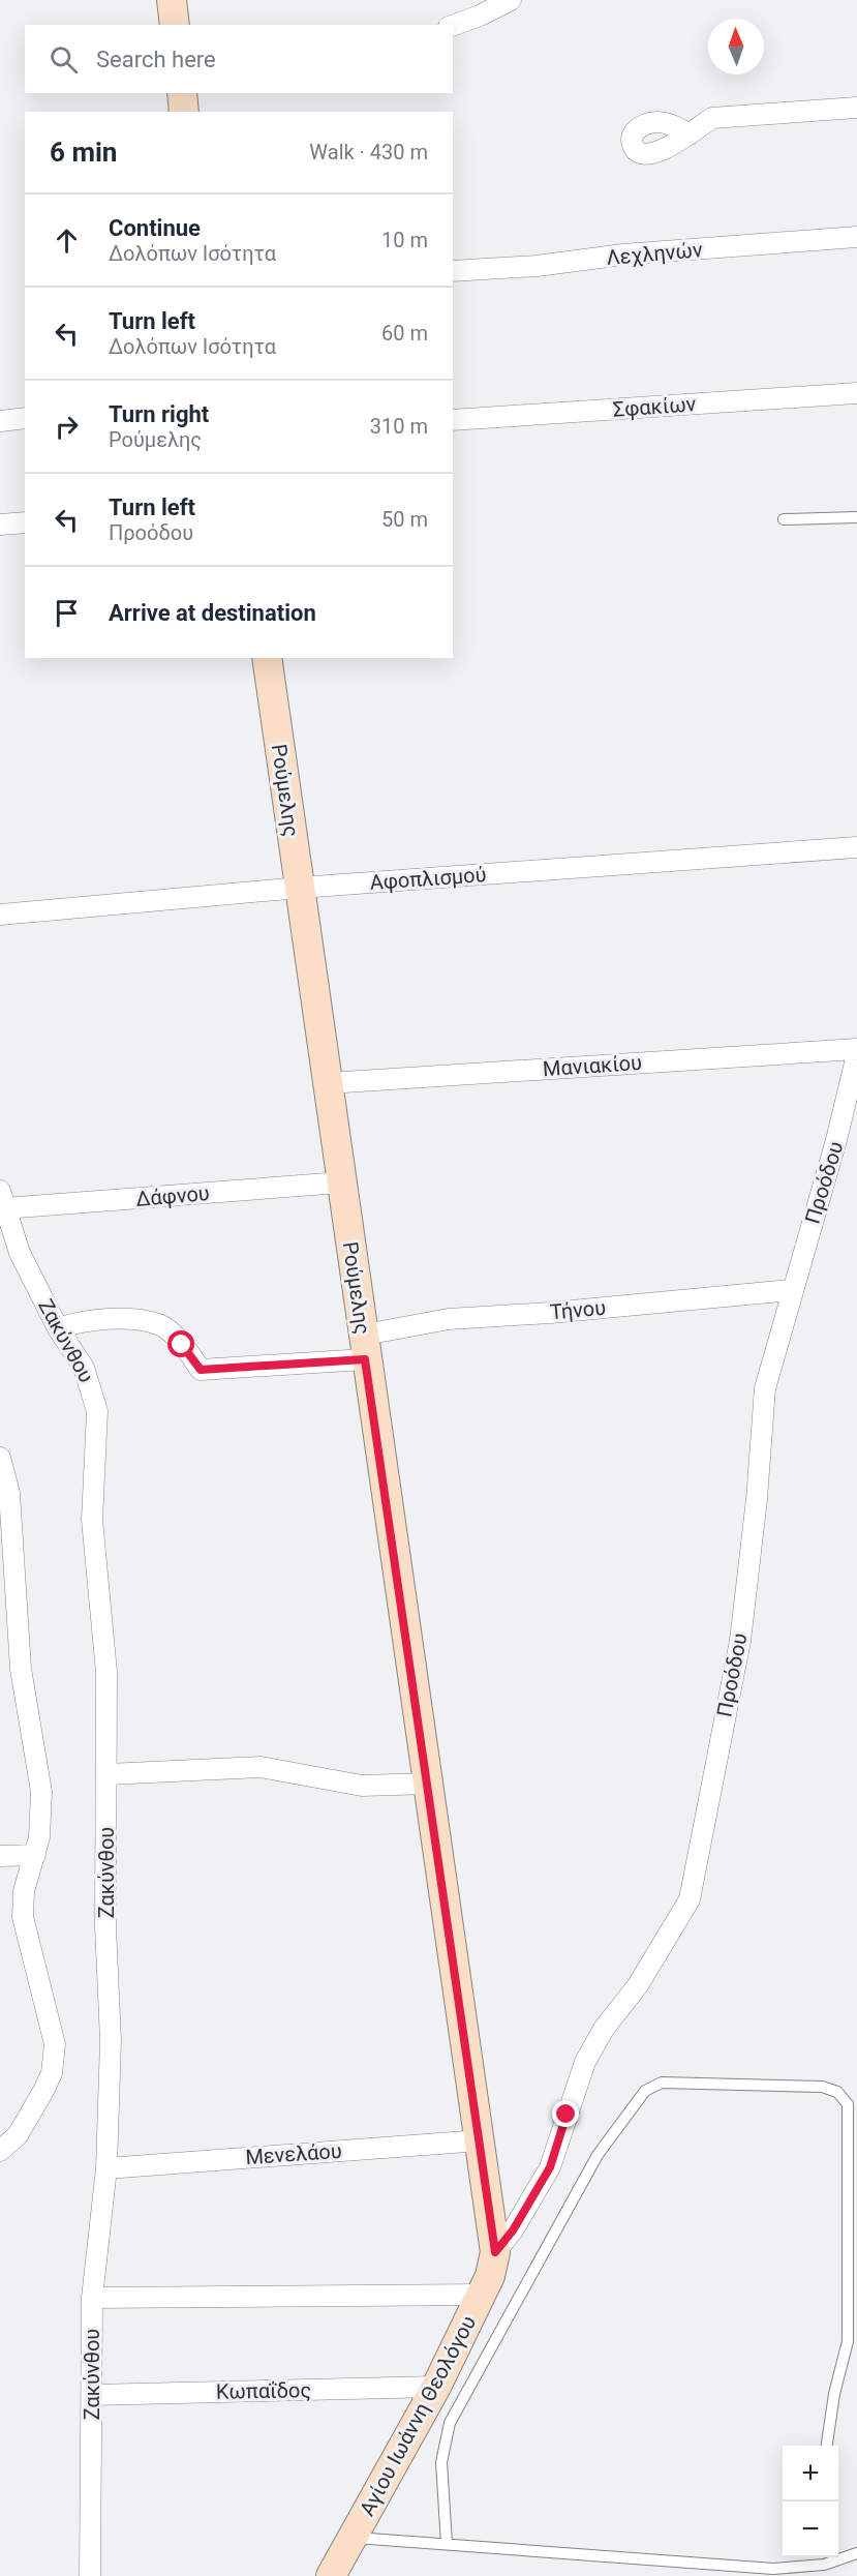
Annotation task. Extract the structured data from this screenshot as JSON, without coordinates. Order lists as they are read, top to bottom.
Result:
{
  "streets": {
    "street": [
      "Λεχληνών",
      "Σφακίων",
      "Ρούμελης",
      "Αφοπλισμού",
      "Μανιακίου",
      "Προόδου",
      "Δάφνου",
      "Τήνου",
      "Ζακύνθου",
      "Μενελάου",
      "Κωπαΐδος",
      "Αγίου Ιωάννη Θεολόγου"
    ]
  },
  "crossings": [
    ["Ρούμελης", "Αφοπλισμού"],
    ["Ρούμελης", "Μανιακίου"],
    ["Ρούμελης", "Προόδου"],
    ["Ρούμελης", "Δάφνου"],
    ["Ρούμελης", "Τήνου"],
    ["Ρούμελης", "Μενελάου"],
    ["Ρούμελης", "Αγίου Ιωάννη Θεολόγου"],
    ["Προόδου", "Τήνου"],
    ["Προόδου", "Αγίου Ιωάννη Θεολόγου"],
    ["Δάφνου", "Ζακύνθου"],
    ["Τήνου", "Ζακύνθου"],
    ["Ζακύνθου", "Μενελάου"],
    ["Ζακύνθου", "Κωπαΐδος"],
    ["Κωπαΐδος", "Αγίου Ιωάννη Θεολόγου"]
  ],
  "north": "top",
  "page": {
    "search": "Search here",
    "heading": ["6 min", "Walk · 430 m"],
    "list": [
      ["Continue", "Δολόπων Ισότητα", "10 m"],
      ["Turn left", "Δολόπων Ισότητα", "60 m"],
      ["Turn right", "Ρούμελης", "310 m"],
      ["Turn left", "Προόδου", "50 m"],
      "Arrive at destination"
    ],
    "map_buttons": ["+", "−"]
  }
}
